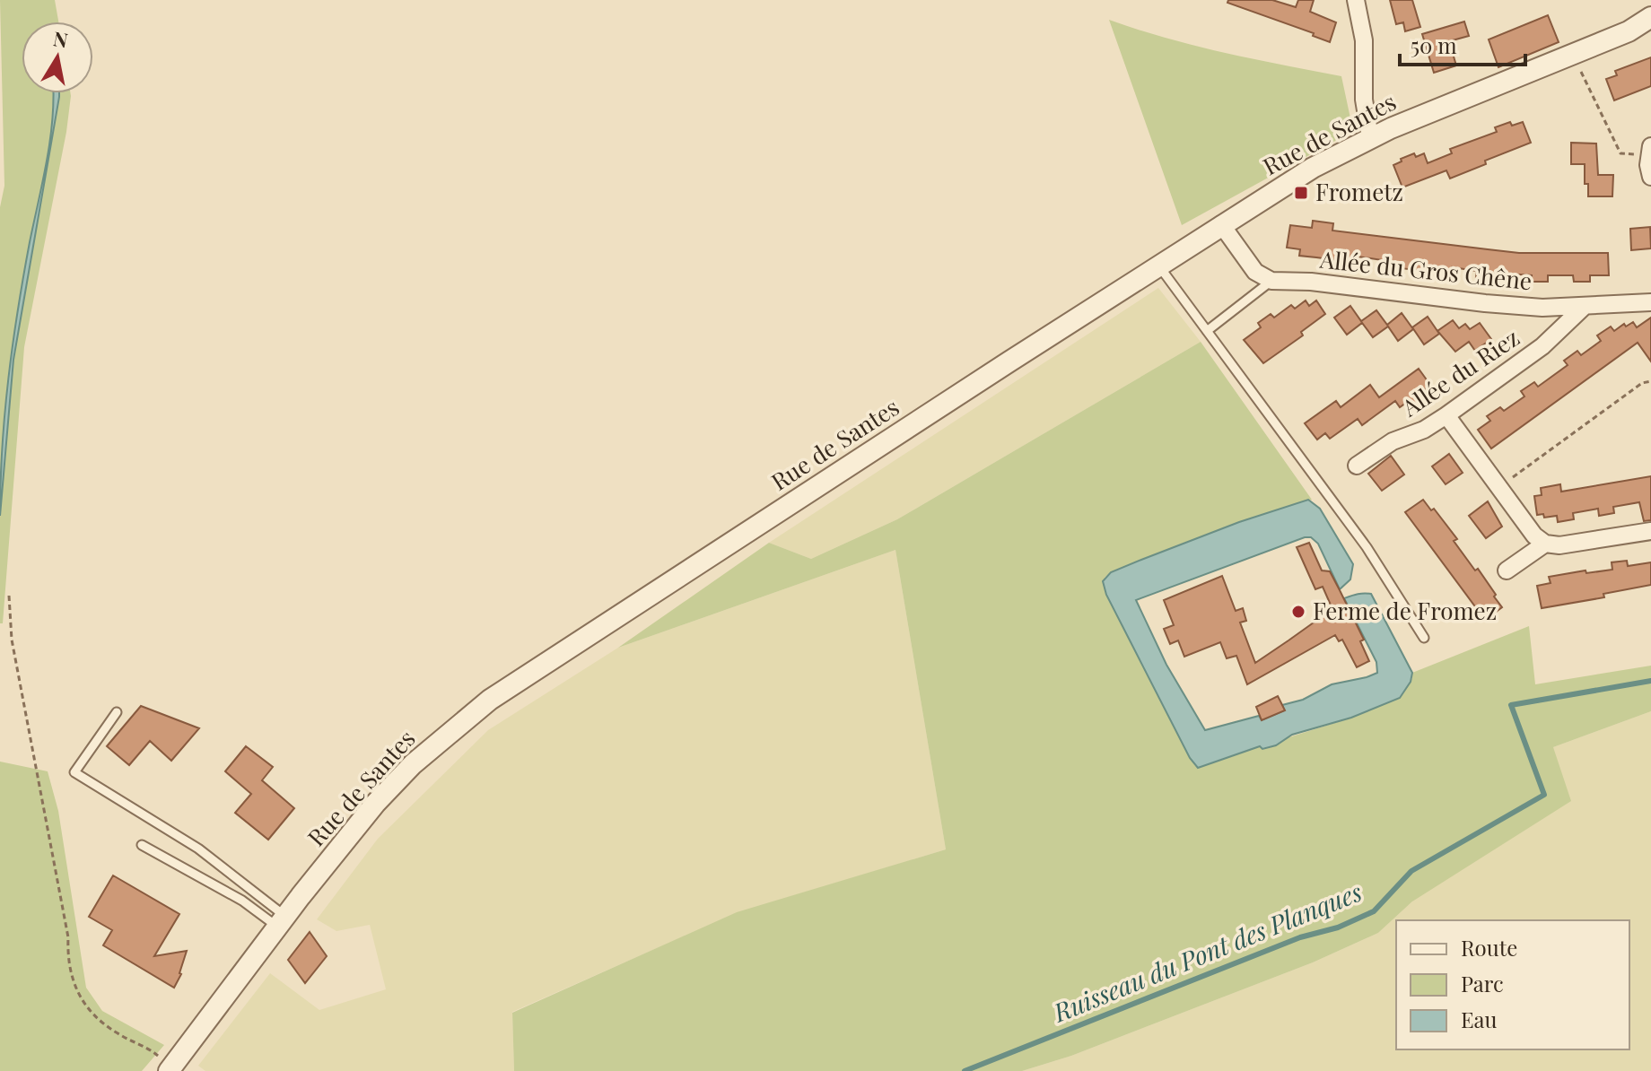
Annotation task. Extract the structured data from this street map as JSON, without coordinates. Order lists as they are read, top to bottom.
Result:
{
  "streets": {
    "street": ["Rue de Santes", "Allée du Gros Chêne", "Allée du Riez"]
  },
  "crossings": [
    ["Allée du Gros Chêne", "Allée du Riez"]
  ],
  "water": ["Ruisseau du Pont des Planques"],
  "places": {
    "transit": ["Frometz"],
    "other": ["Ferme de Fromez"]
  },
  "legend": ["Route", "Parc", "Eau"],
  "scale_bar": "50 m",
  "north": "top"
}
